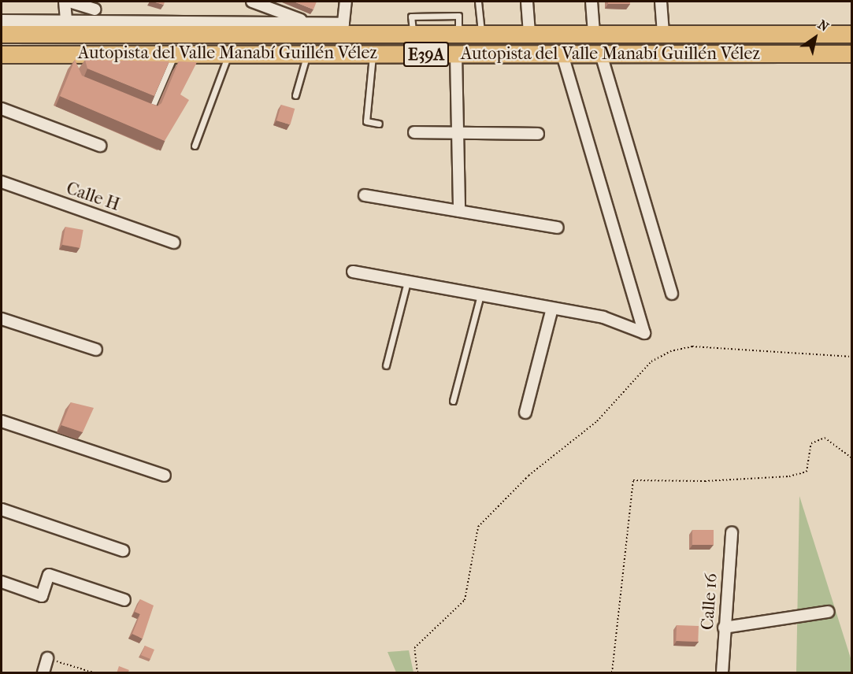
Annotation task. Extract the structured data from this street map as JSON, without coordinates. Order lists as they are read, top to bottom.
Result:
{
  "streets": {
    "main road": ["Autopista del Valle Manabí Guillén Vélez", "E39A"],
    "street": ["Calle H", "Calle 16"]
  },
  "north": "top right"
}
